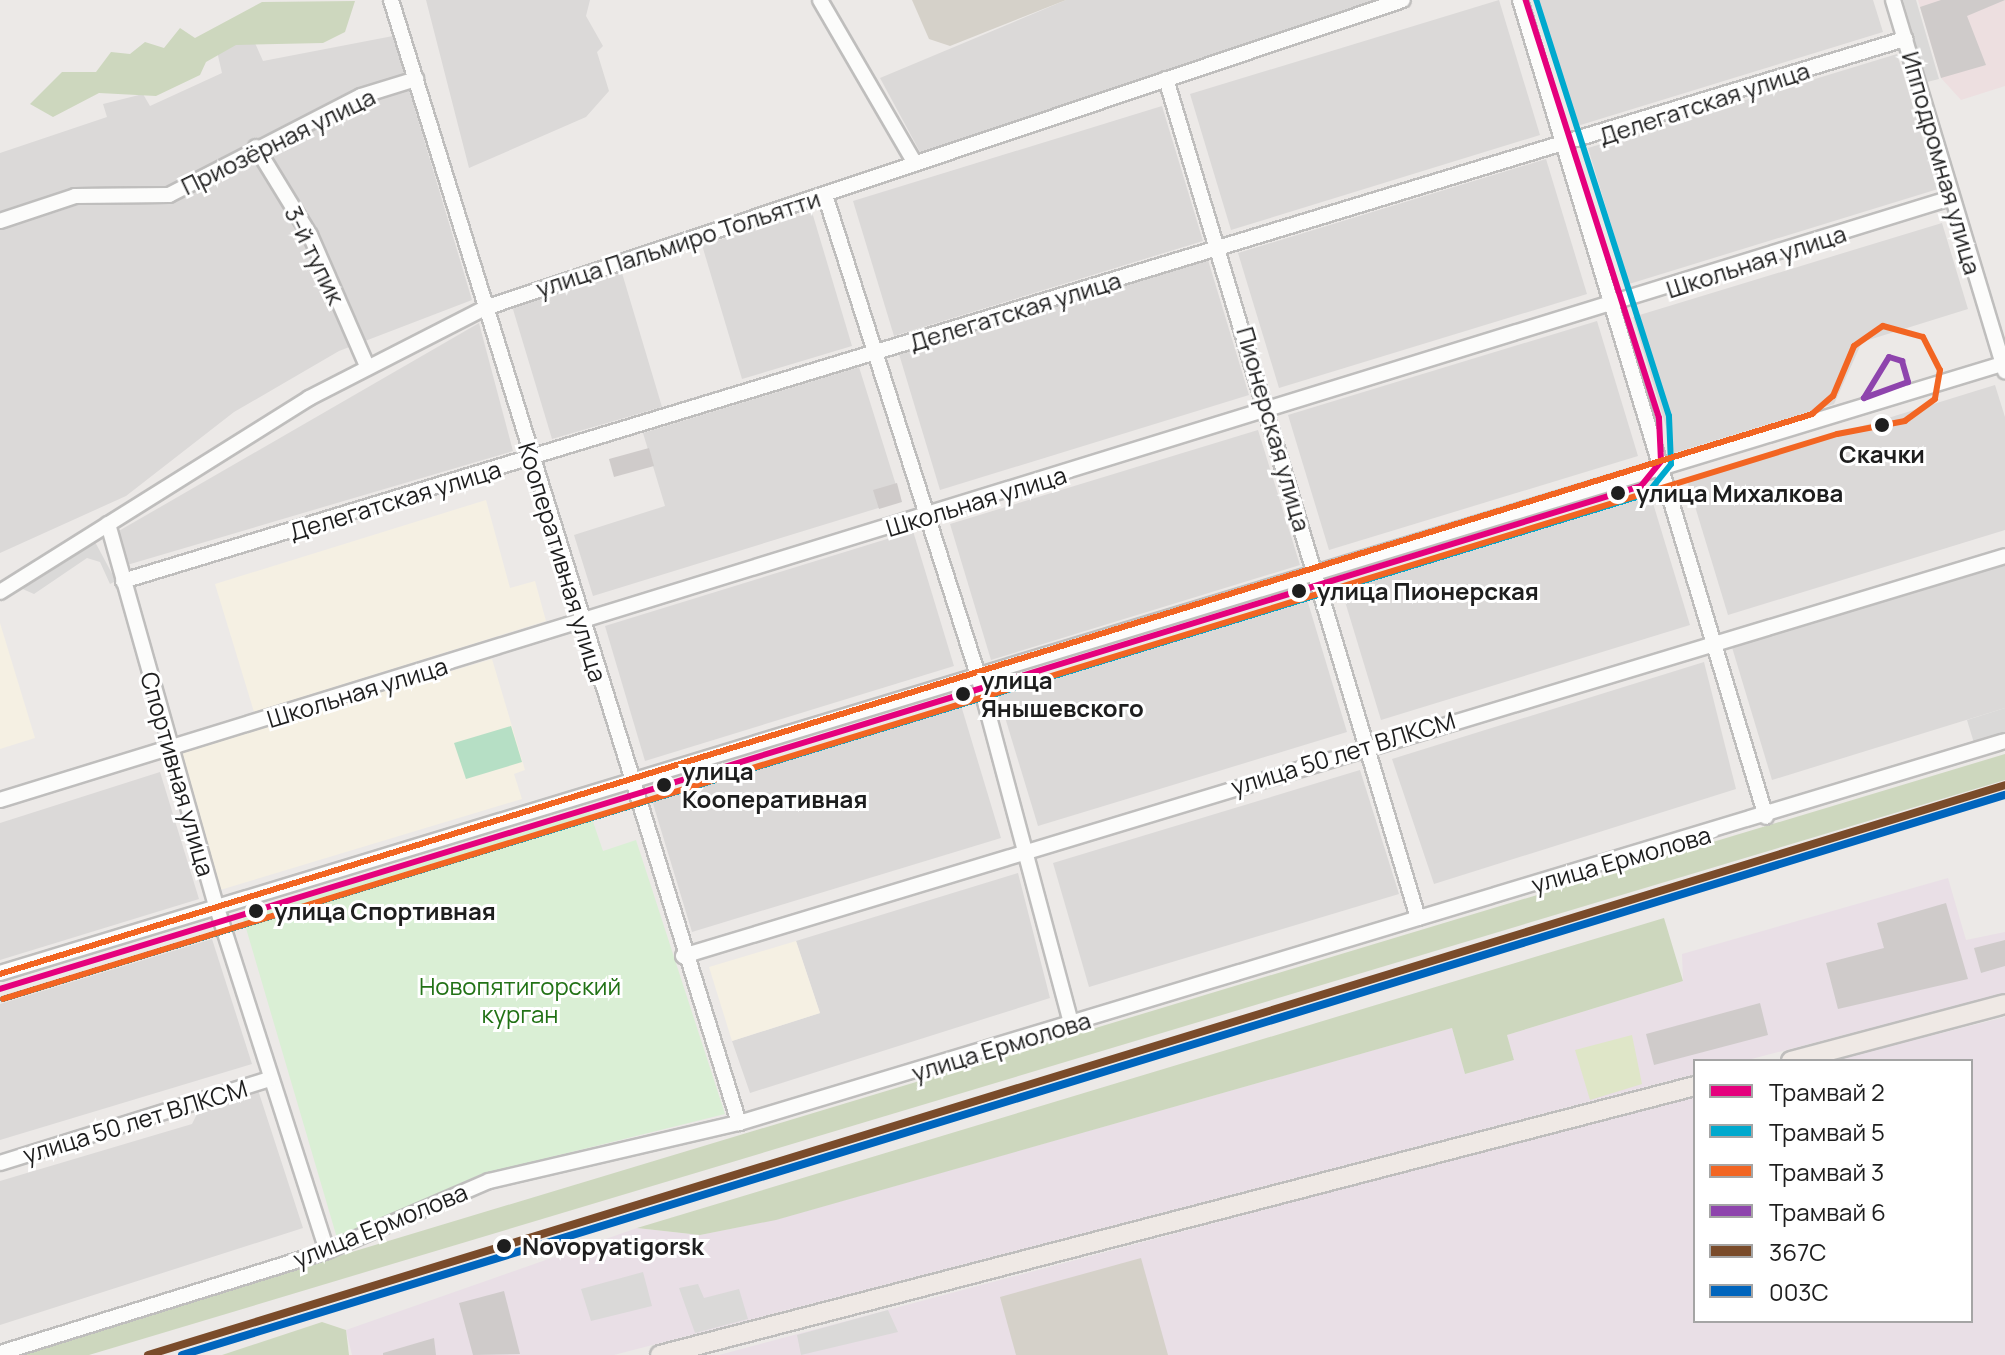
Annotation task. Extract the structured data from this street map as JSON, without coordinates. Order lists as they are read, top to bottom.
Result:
{
  "streets": {
    "street": [
      "Делегатская улица",
      "Приозёрная улица",
      "Ипподромная улица",
      "улица Пальмиро Тольятти",
      "3-й тупик",
      "Школьная улица",
      "Пионерская улица",
      "Кооперативная улица",
      "улица 50 лет ВЛКСМ",
      "Спортивная улица",
      "улица Ермолова"
    ]
  },
  "crossings": [
    ["Делегатская улица", "Ипподромная улица"],
    ["Делегатская улица", "Пионерская улица"],
    ["Делегатская улица", "Кооперативная улица"],
    ["Делегатская улица", "Спортивная улица"],
    ["Приозёрная улица", "3-й тупик"],
    ["Приозёрная улица", "Кооперативная улица"],
    ["Ипподромная улица", "Школьная улица"],
    ["улица Пальмиро Тольятти", "3-й тупик"],
    ["улица Пальмиро Тольятти", "Пионерская улица"],
    ["улица Пальмиро Тольятти", "Кооперативная улица"],
    ["улица Пальмиро Тольятти", "Спортивная улица"],
    ["Школьная улица", "Пионерская улица"],
    ["Школьная улица", "Кооперативная улица"],
    ["Школьная улица", "Спортивная улица"],
    ["Пионерская улица", "улица 50 лет ВЛКСМ"],
    ["Пионерская улица", "улица Ермолова"],
    ["Кооперативная улица", "улица 50 лет ВЛКСМ"],
    ["Кооперативная улица", "улица Ермолова"],
    ["улица 50 лет ВЛКСМ", "Спортивная улица"],
    ["Спортивная улица", "улица Ермолова"]
  ],
  "parks": ["Новопятигорский курган"],
  "places": [
    "Скачки",
    "улица Михалкова",
    "улица Пионерская",
    "улица Янышевского",
    "улица Кооперативная",
    "улица Спортивная",
    "Novopyatigorsk"
  ],
  "lines": [
    "tram line 2",
    "tram line 5",
    "tram line 3",
    "tram line 6",
    "transit line 367С",
    "transit line 003С"
  ],
  "legend": [
    "Трамвай 2",
    "Трамвай 5",
    "Трамвай 3",
    "Трамвай 6",
    "367С",
    "003С"
  ]
}
